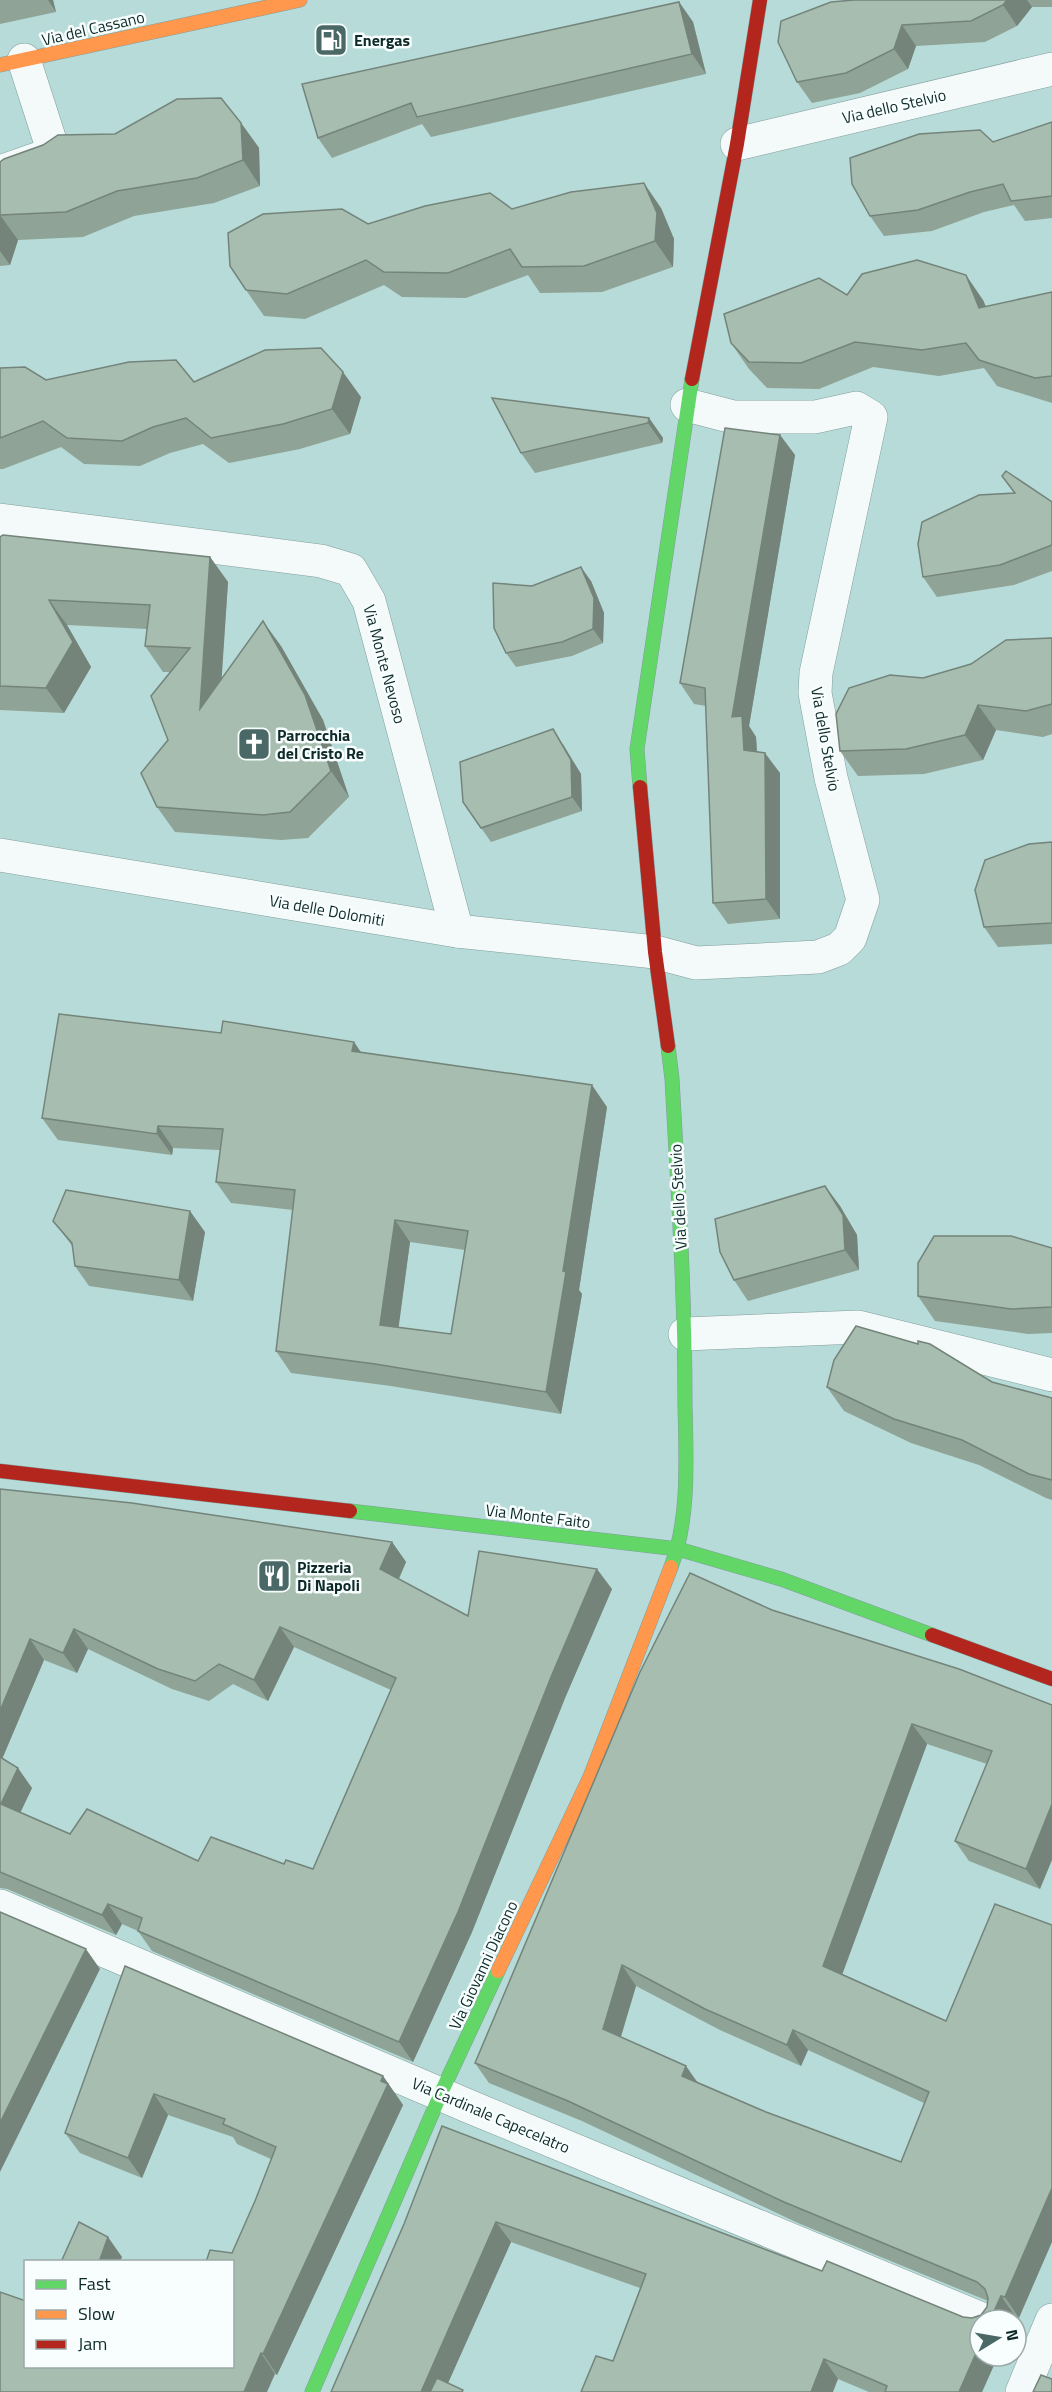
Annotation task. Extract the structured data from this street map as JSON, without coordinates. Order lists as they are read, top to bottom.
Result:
{
  "streets": {
    "street": [
      "Via del Cassano",
      "Via dello Stelvio",
      "Via Monte Nevoso",
      "Via delle Dolomiti",
      "Via Monte Faito",
      "Via Giovanni Diacono",
      "Via Cardinale Capecelatro"
    ]
  },
  "crossings": [
    ["Via dello Stelvio", "Via delle Dolomiti"],
    ["Via dello Stelvio", "Via Monte Faito"],
    ["Via dello Stelvio", "Via Giovanni Diacono"],
    ["Via Monte Nevoso", "Via delle Dolomiti"],
    ["Via Monte Faito", "Via Giovanni Diacono"],
    ["Via Giovanni Diacono", "Via Cardinale Capecelatro"]
  ],
  "places": {
    "fuel station": ["Energas"],
    "church": ["Parrocchia del Cristo Re"],
    "restaurant": ["Pizzeria Di Napoli"]
  },
  "legend": ["Fast", "Slow", "Jam"],
  "north": "right"
}
